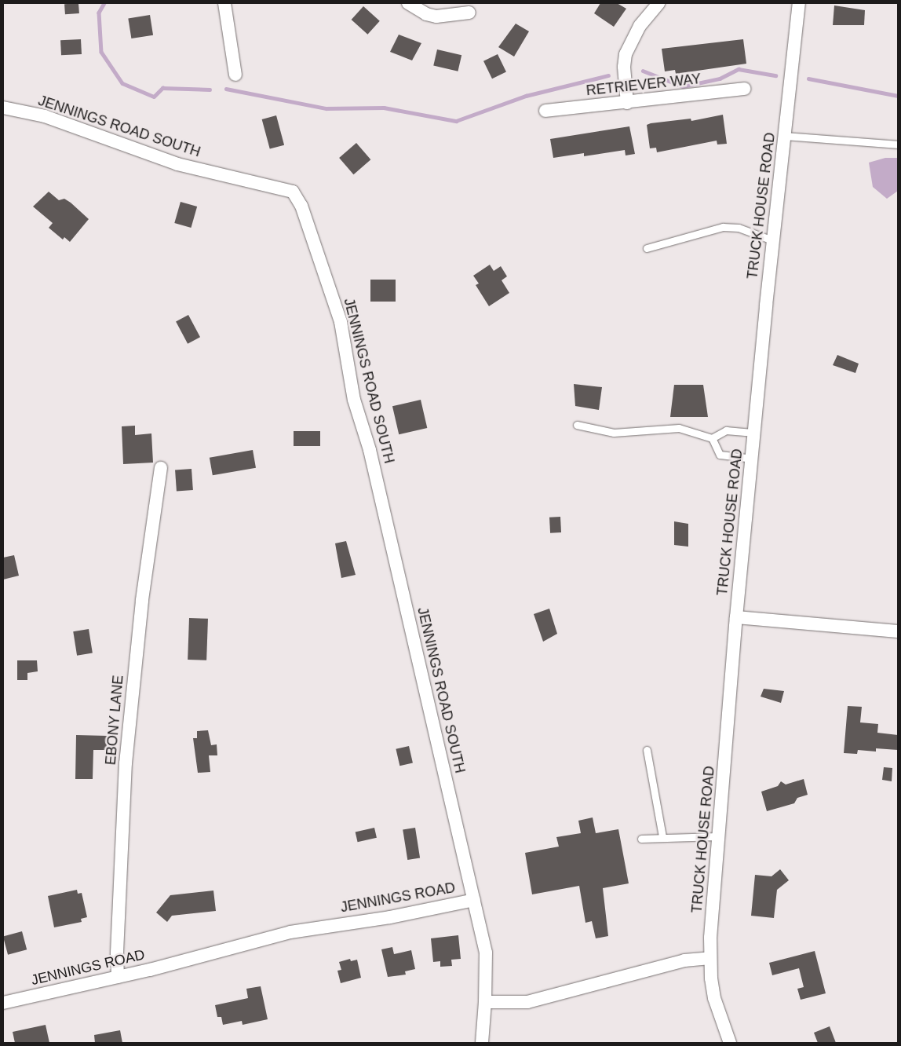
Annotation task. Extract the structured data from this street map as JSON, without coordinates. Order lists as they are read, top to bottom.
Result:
{
  "streets": {
    "street": [
      "RETRIEVER WAY",
      "JENNINGS ROAD SOUTH",
      "TRUCK HOUSE ROAD",
      "EBONY LANE",
      "JENNINGS ROAD"
    ]
  },
  "crossings": [
    ["JENNINGS ROAD SOUTH", "JENNINGS ROAD"],
    ["EBONY LANE", "JENNINGS ROAD"]
  ]
}
